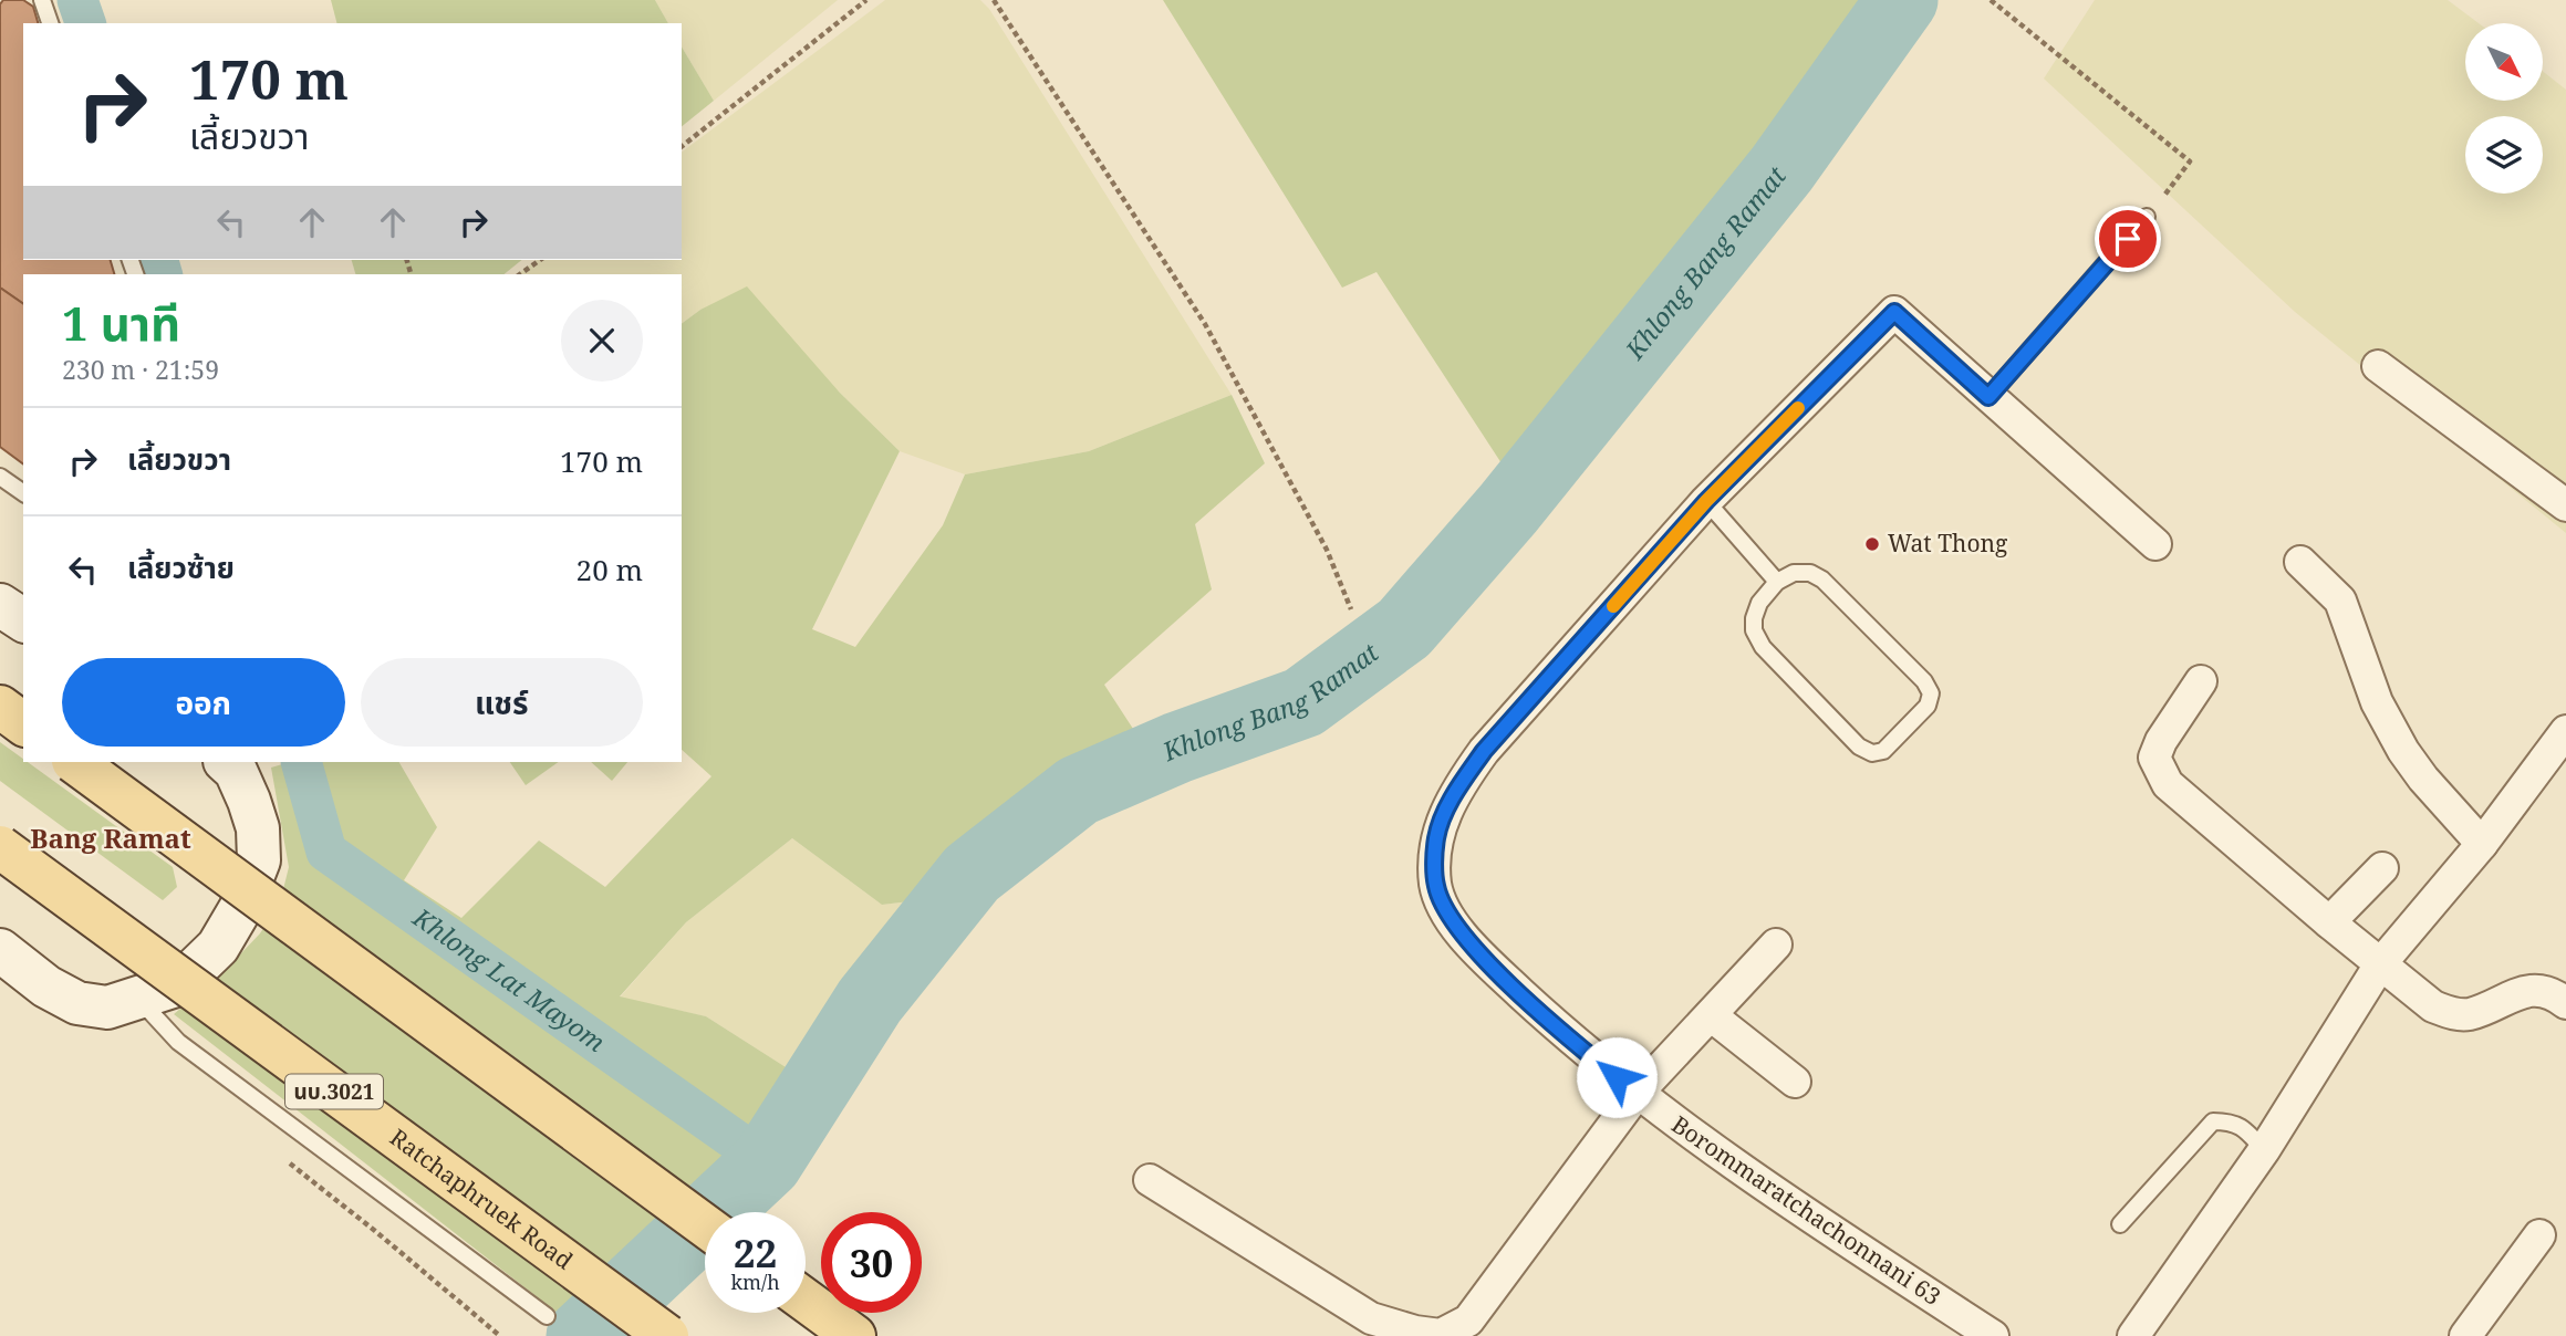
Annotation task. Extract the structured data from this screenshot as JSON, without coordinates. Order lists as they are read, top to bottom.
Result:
{
  "streets": {
    "main road": ["นบ.3021", "Ratchaphruek Road"],
    "street": ["Borommaratchachonnani 63"]
  },
  "districts": ["Bang Ramat"],
  "water": ["Khlong Bang Ramat", "Khlong Lat Mayom"],
  "places": ["Wat Thong"],
  "north": "bottom right",
  "page": {
    "turn": ["170 m", "เลี้ยวขวา"],
    "heading": ["1 นาที", "230 m · 21:59"],
    "list": [
      {
        "name": "เลี้ยวขวา",
        "value": "170 m"
      },
      {
        "name": "เลี้ยวซ้าย",
        "value": "20 m"
      }
    ],
    "buttons": ["ออก", "แชร์"],
    "speed": "22 km/h",
    "limit": "30"
  }
}
